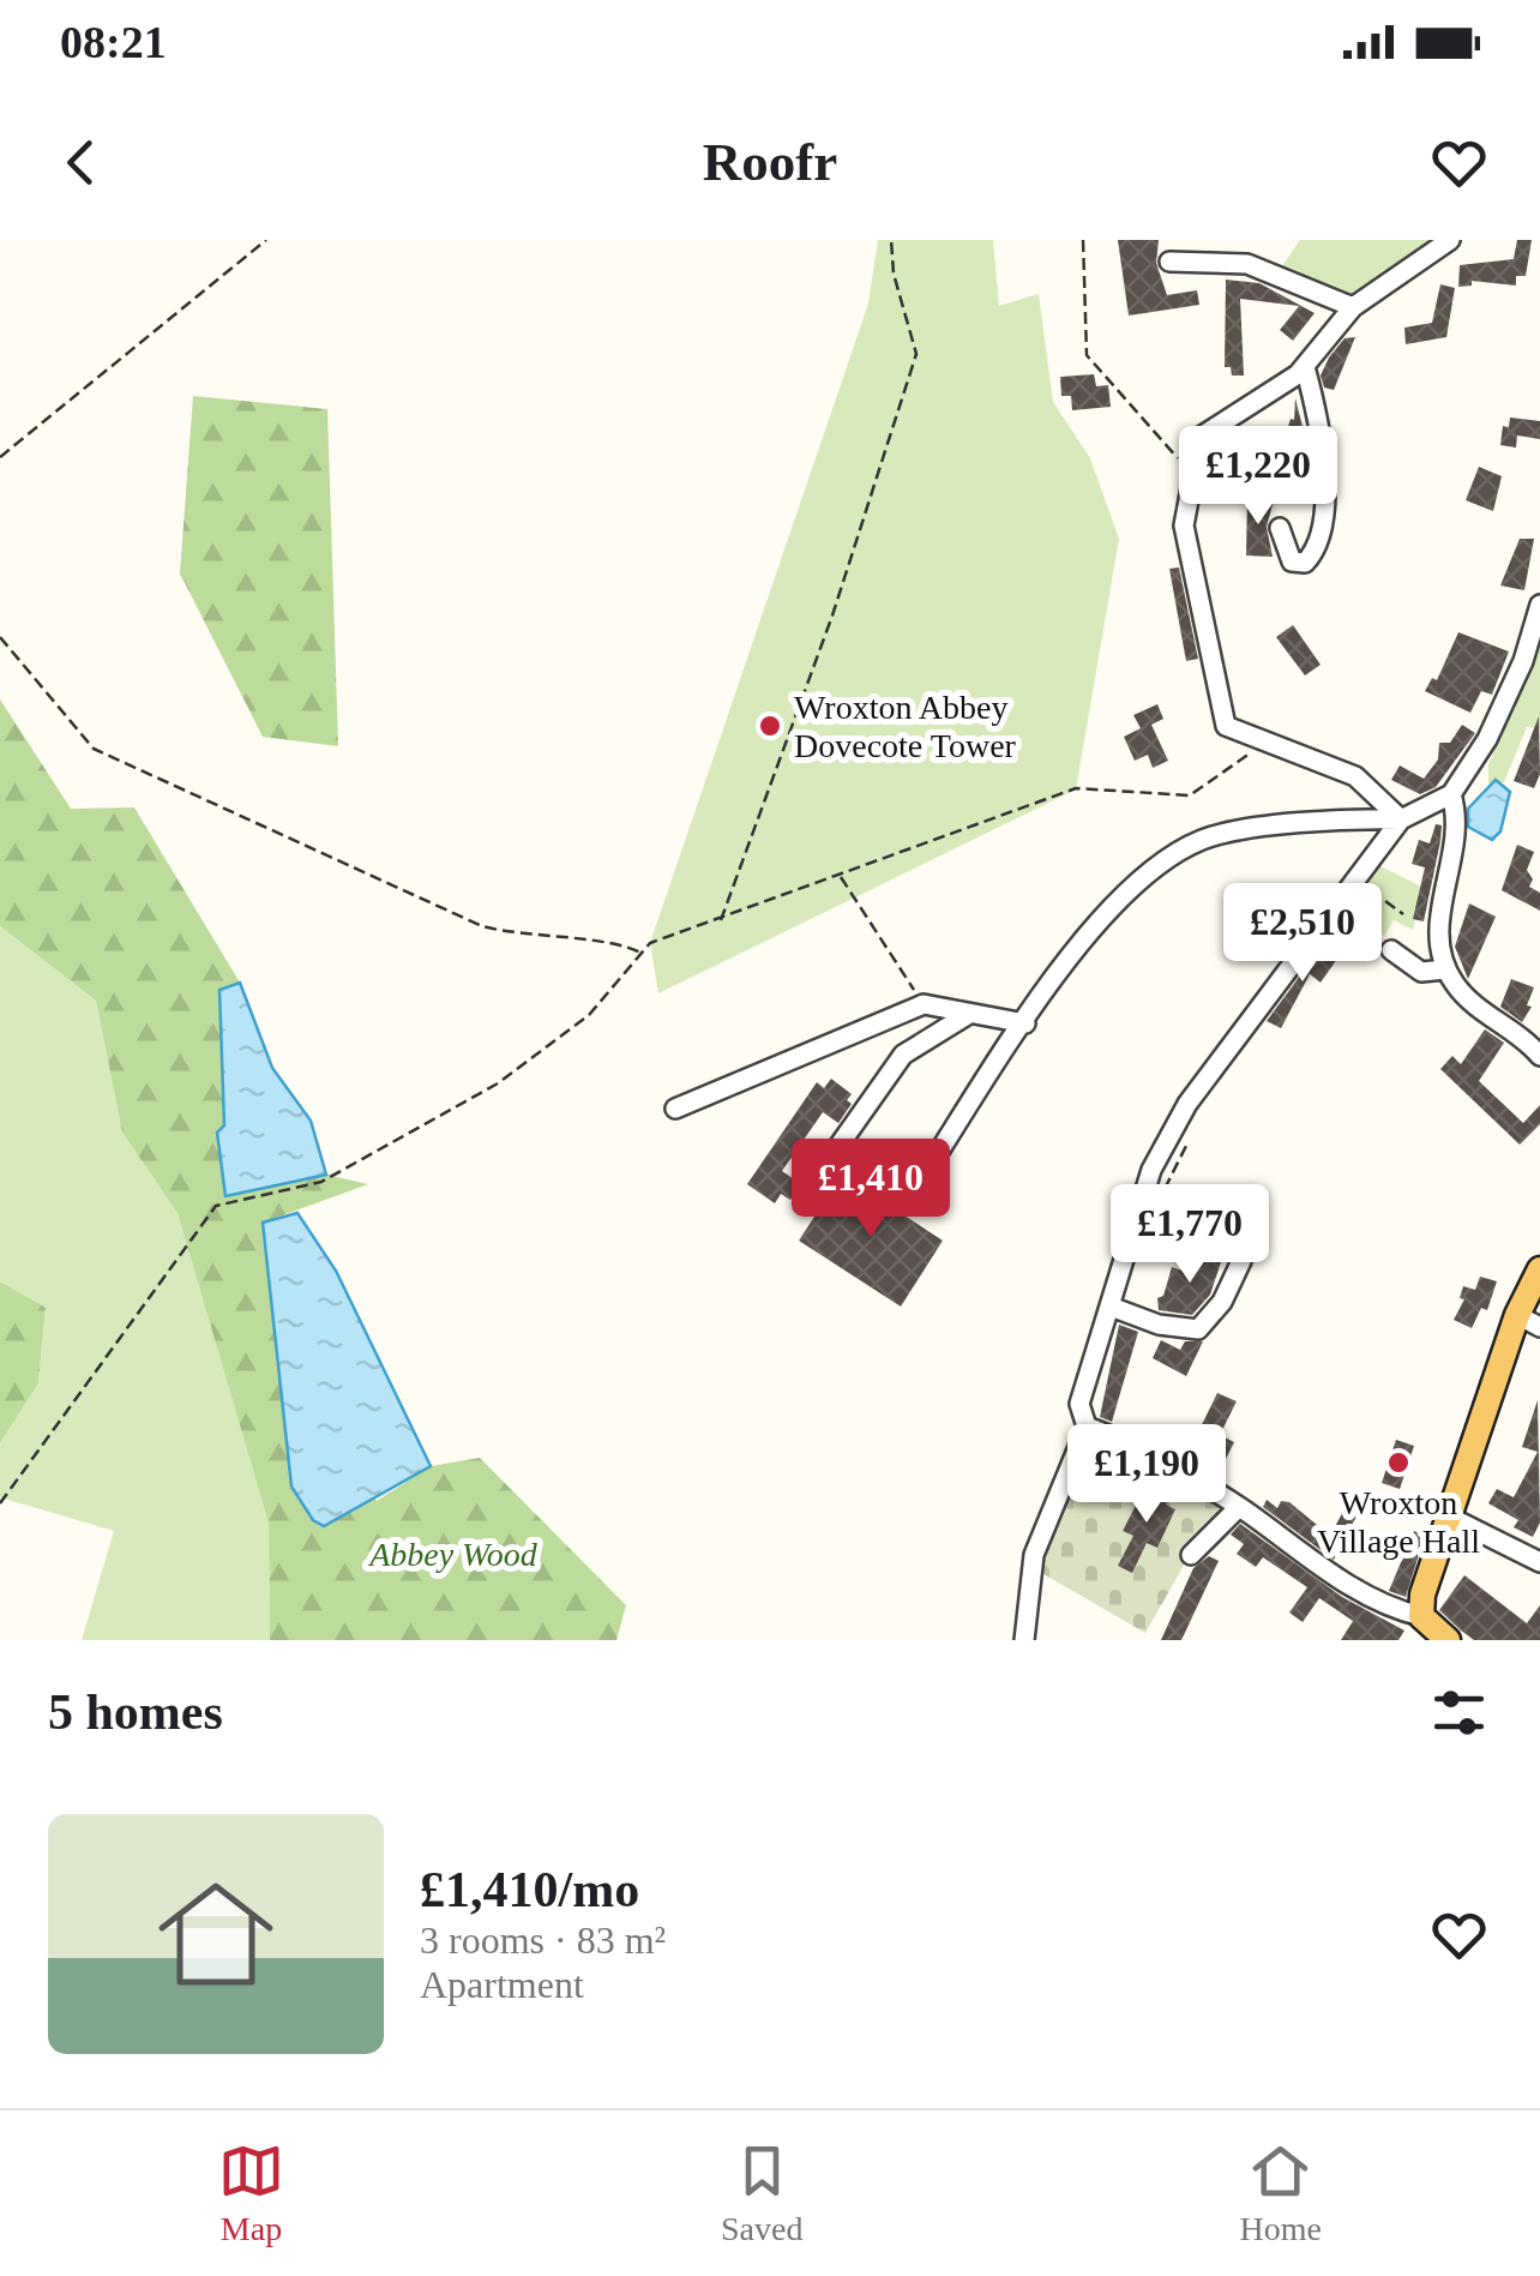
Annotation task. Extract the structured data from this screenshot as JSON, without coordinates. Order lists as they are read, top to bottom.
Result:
{
  "parks": ["Abbey Wood"],
  "places": ["Wroxton Abbey Dovecote Tower", "Wroxton Village Hall"],
  "page": {
    "status": "08:21",
    "header": "Roofr",
    "price": [
      "£1,220",
      "£2,510",
      "£1,410",
      "£1,770",
      "£1,190"
    ],
    "heading": "5 homes",
    "list": [
      {
        "name": "£1,410/mo",
        "note": "3 rooms · 83 m² · Apartment"
      }
    ],
    "tabs": ["Map", "Saved", "Home"]
  }
}
